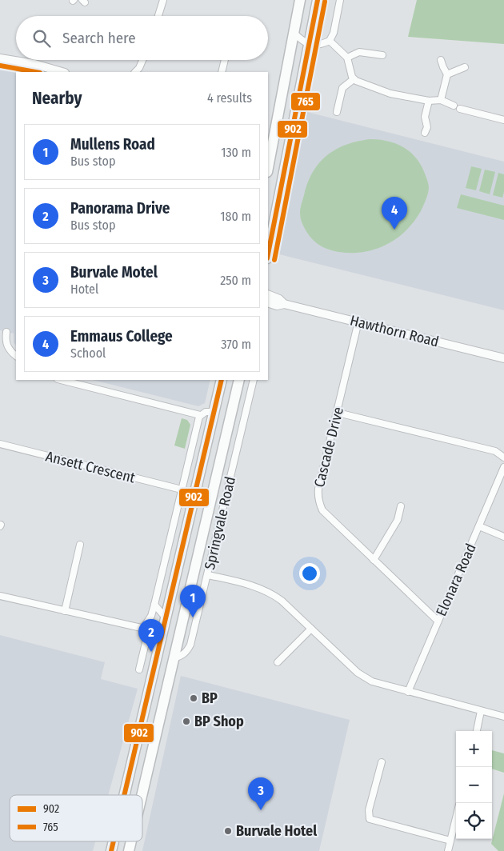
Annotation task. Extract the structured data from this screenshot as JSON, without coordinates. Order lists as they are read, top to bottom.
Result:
{
  "streets": {
    "highway": ["Springvale Road"],
    "main road": ["Hawthorn Road"],
    "street": ["Cascade Drive", "Ansett Crescent", "Elonara Road"]
  },
  "crossings": [
    ["Hawthorn Road", "Cascade Drive"],
    ["Cascade Drive", "Elonara Road"]
  ],
  "places": ["BP", "BP Shop", "Burvale Hotel"],
  "lines": ["transit line 902", "transit line 765"],
  "legend": ["902", "765"],
  "page": {
    "search": "Search here",
    "heading": ["Nearby", "4 results"],
    "list": [
      {
        "mark": "1",
        "name": "Mullens Road",
        "note": "Bus stop",
        "value": "130 m"
      },
      {
        "mark": "2",
        "name": "Panorama Drive",
        "note": "Bus stop",
        "value": "180 m"
      },
      {
        "mark": "3",
        "name": "Burvale Motel",
        "note": "Hotel",
        "value": "250 m"
      },
      {
        "mark": "4",
        "name": "Emmaus College",
        "note": "School",
        "value": "370 m"
      }
    ],
    "pins": [
      "4",
      "1",
      "2",
      "3"
    ],
    "map_buttons": ["+", "−"]
  }
}
